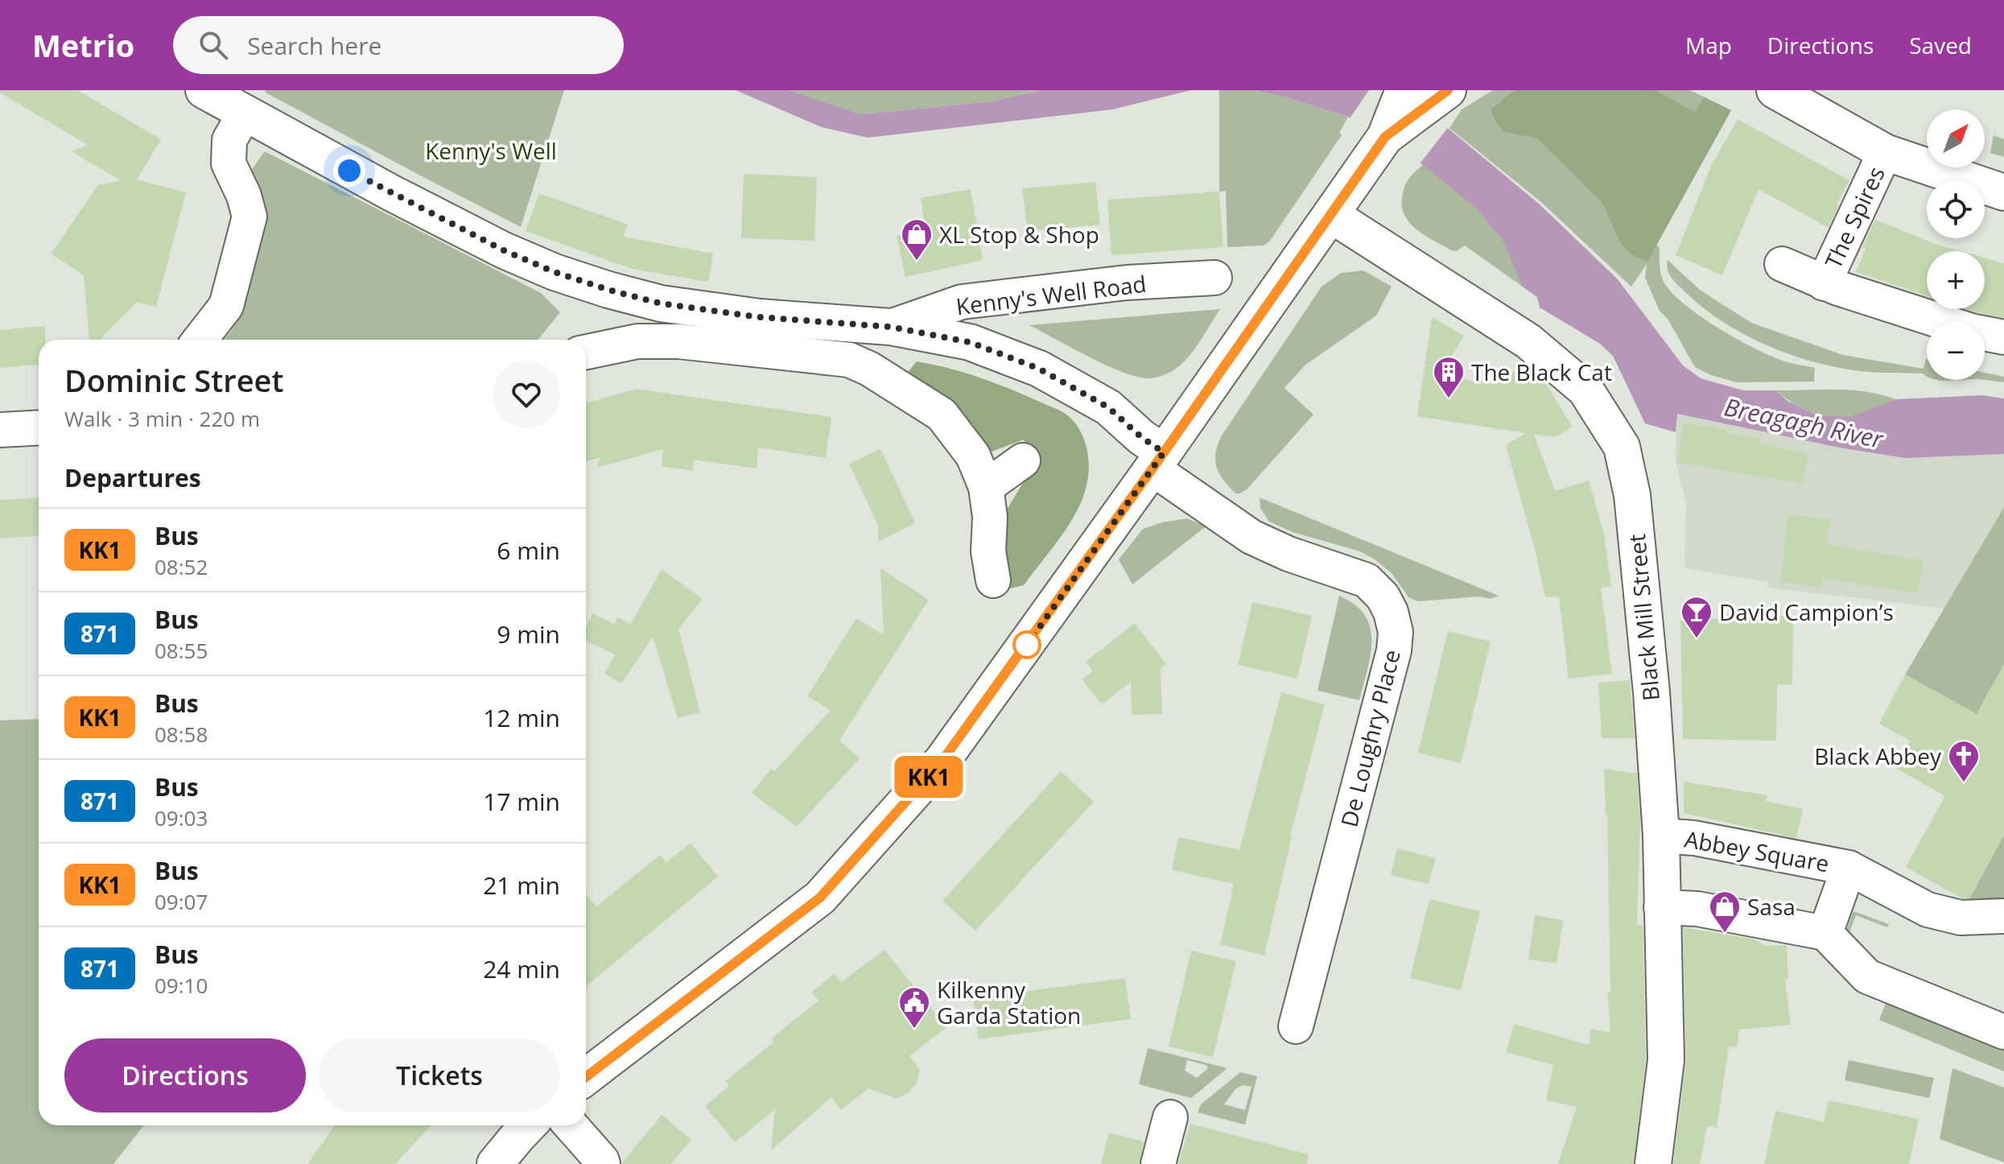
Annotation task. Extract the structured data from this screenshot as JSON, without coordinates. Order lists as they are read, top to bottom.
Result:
{
  "streets": {
    "street": [
      "The Spires",
      "Kenny's Well Road",
      "Black Mill Street",
      "De Loughry Place",
      "Abbey Square"
    ]
  },
  "crossings": [
    ["Kenny's Well Road", "De Loughry Place"],
    ["Black Mill Street", "Abbey Square"]
  ],
  "water": ["Breagagh River"],
  "parks": ["Kenny's Well"],
  "places": {
    "shop": ["XL Stop & Shop", "Sasa"],
    "building": ["The Black Cat"],
    "bar": ["David Campion’s"],
    "church": ["Black Abbey"],
    "public building": ["Kilkenny Garda Station"]
  },
  "lines": ["bus line KK1"],
  "north": "top right",
  "page": {
    "header": "Metrio",
    "search": "Search here",
    "nav": ["Map", "Directions", "Saved"],
    "on_map": "KK1",
    "map_buttons": ["+", "−"],
    "heading": [
      ["Dominic Street", "Walk · 3 min · 220 m"],
      "Departures"
    ],
    "list": [
      {
        "mark": "KK1",
        "name": "Bus",
        "note": "08:52",
        "value": "6 min"
      },
      {
        "mark": "871",
        "name": "Bus",
        "note": "08:55",
        "value": "9 min"
      },
      {
        "mark": "KK1",
        "name": "Bus",
        "note": "08:58",
        "value": "12 min"
      },
      {
        "mark": "871",
        "name": "Bus",
        "note": "09:03",
        "value": "17 min"
      },
      {
        "mark": "KK1",
        "name": "Bus",
        "note": "09:07",
        "value": "21 min"
      },
      {
        "mark": "871",
        "name": "Bus",
        "note": "09:10",
        "value": "24 min"
      }
    ],
    "buttons": ["Directions", "Tickets"]
  }
}
